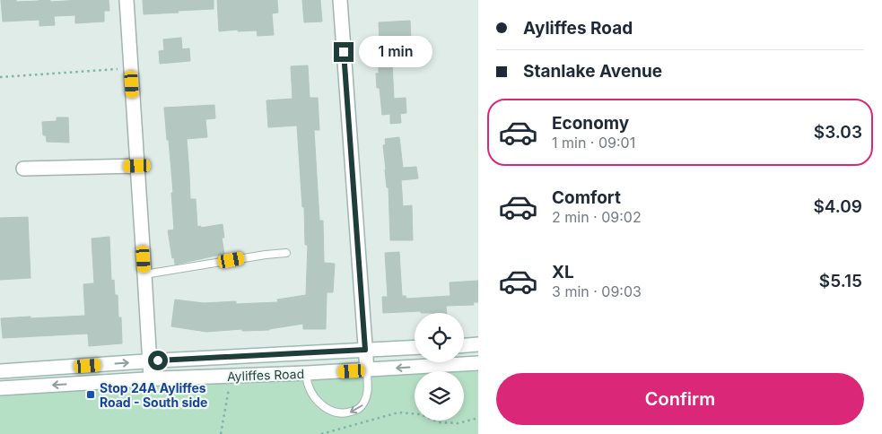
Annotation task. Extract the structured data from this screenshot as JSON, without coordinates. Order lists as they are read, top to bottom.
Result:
{
  "streets": {
    "main road": ["Ayliffes Road"]
  },
  "places": {
    "transit": ["Stop 24A Ayliffes Road - South side"]
  },
  "page": {
    "banner": ["Ayliffes Road", "Stanlake Avenue"],
    "bubble": "1 min",
    "list": [
      {
        "name": "Economy",
        "note": "1 min · 09:01",
        "value": "$3.03"
      },
      {
        "name": "Comfort",
        "note": "2 min · 09:02",
        "value": "$4.09"
      },
      {
        "name": "XL",
        "note": "3 min · 09:03",
        "value": "$5.15"
      }
    ],
    "buttons": "Confirm"
  }
}
